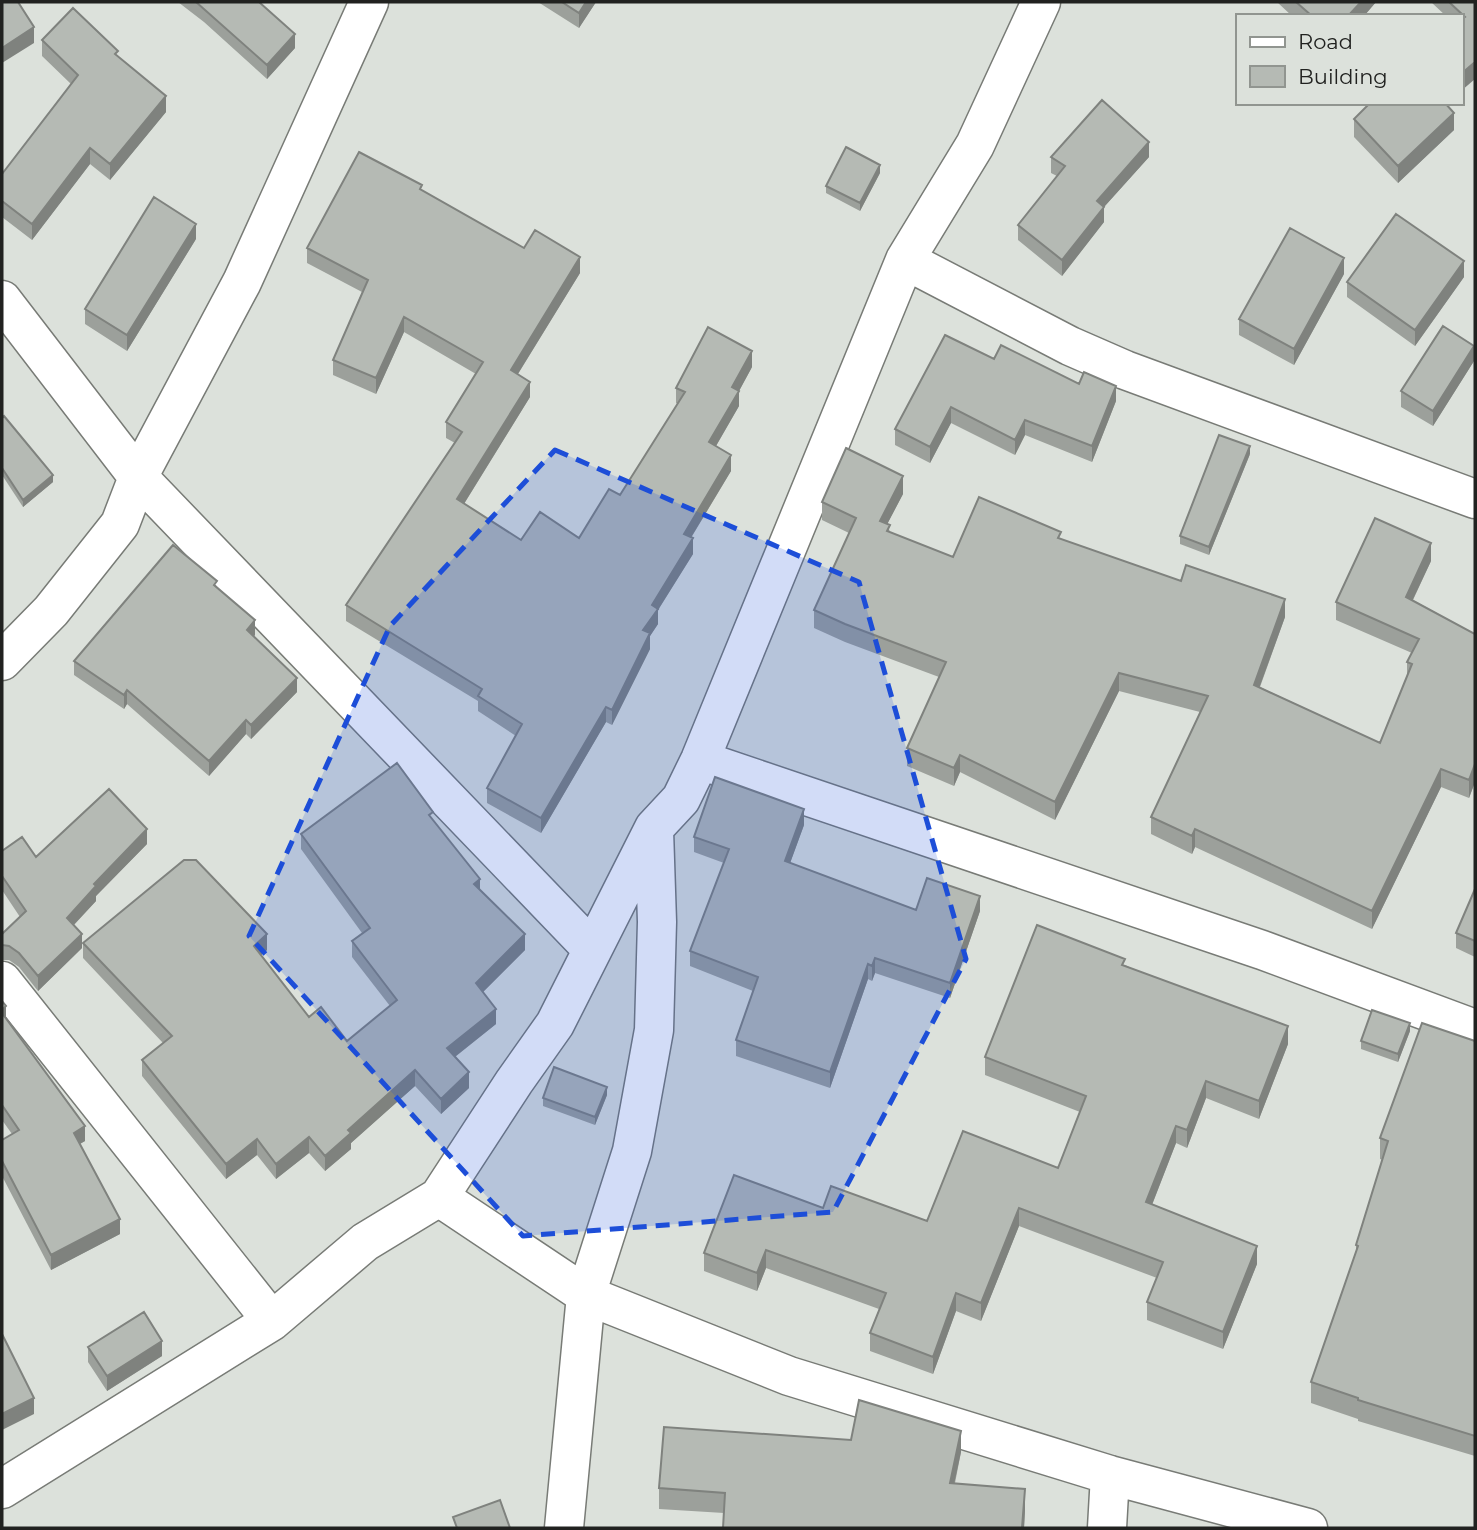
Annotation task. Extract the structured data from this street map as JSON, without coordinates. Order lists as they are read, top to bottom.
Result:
{
  "legend": ["Road", "Building"]
}
